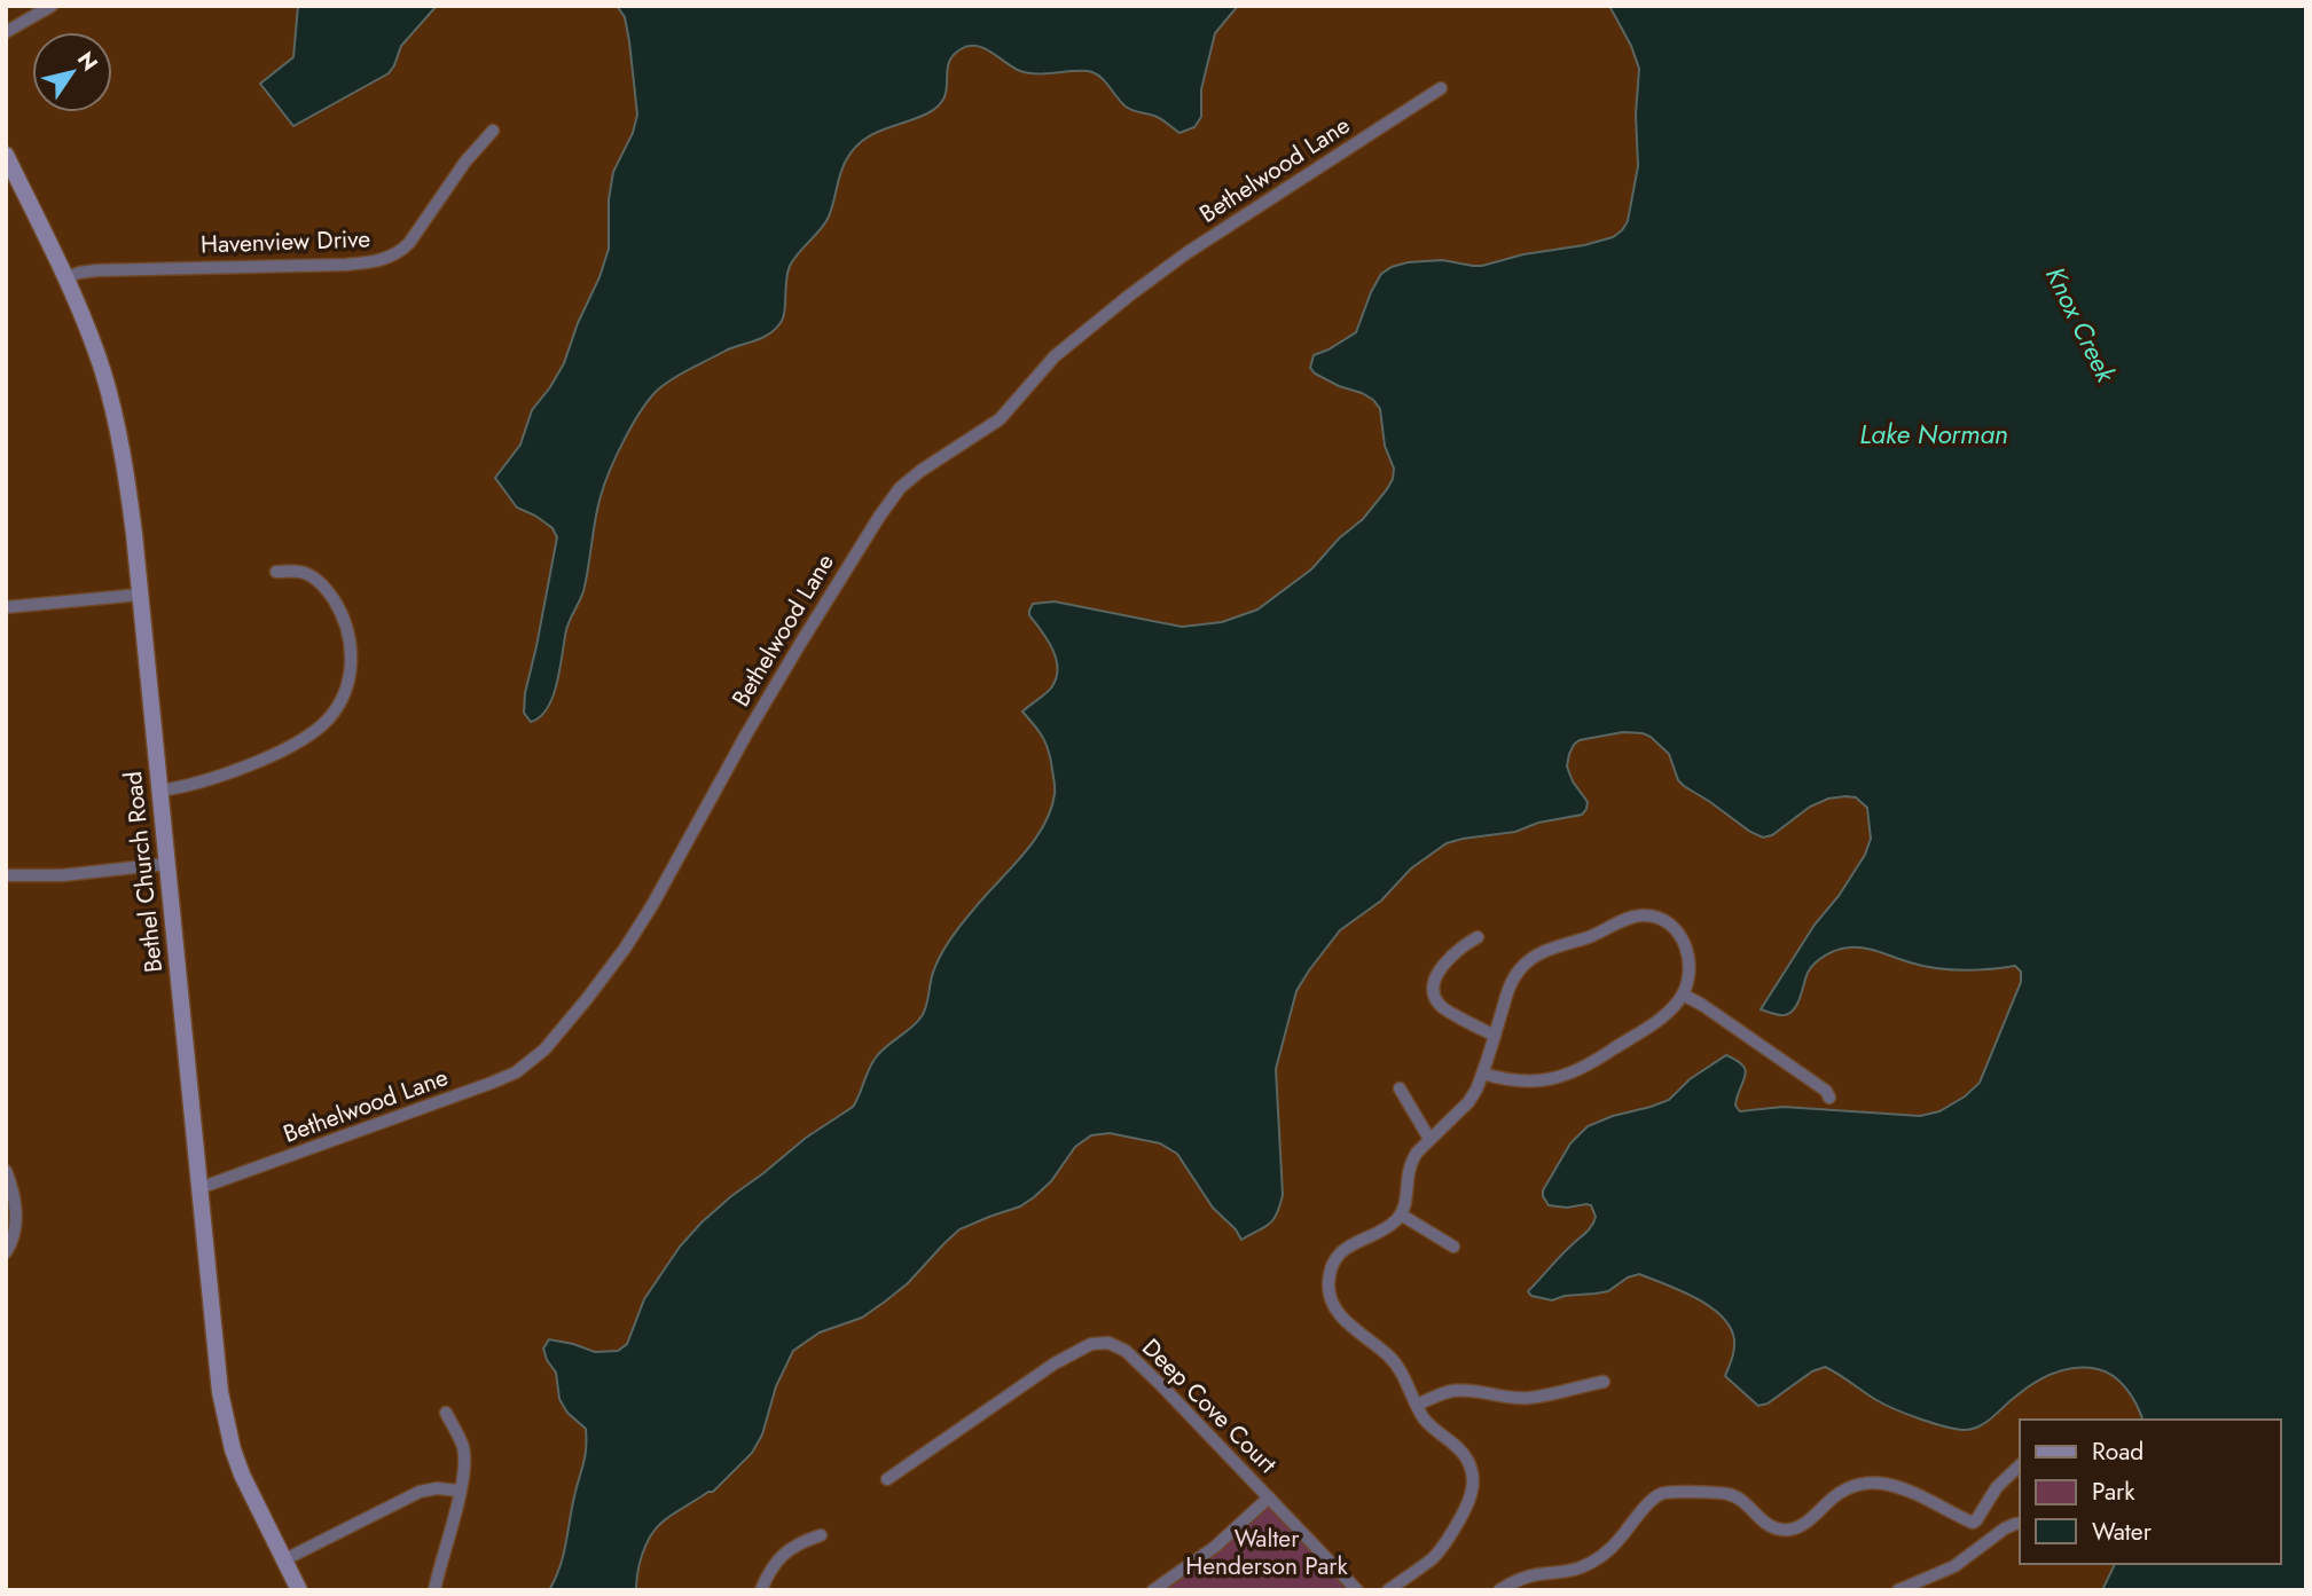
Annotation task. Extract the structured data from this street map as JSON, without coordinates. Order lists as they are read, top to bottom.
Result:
{
  "streets": {
    "street": [
      "Bethelwood Lane",
      "Havenview Drive",
      "Bethel Church Road",
      "Deep Cove Court"
    ]
  },
  "crossings": [
    ["Bethelwood Lane", "Bethel Church Road"],
    ["Havenview Drive", "Bethel Church Road"]
  ],
  "water": ["Knox Creek", "Lake Norman"],
  "parks": ["Walter Henderson Park"],
  "legend": ["Road", "Park", "Water"],
  "north": "top right"
}
